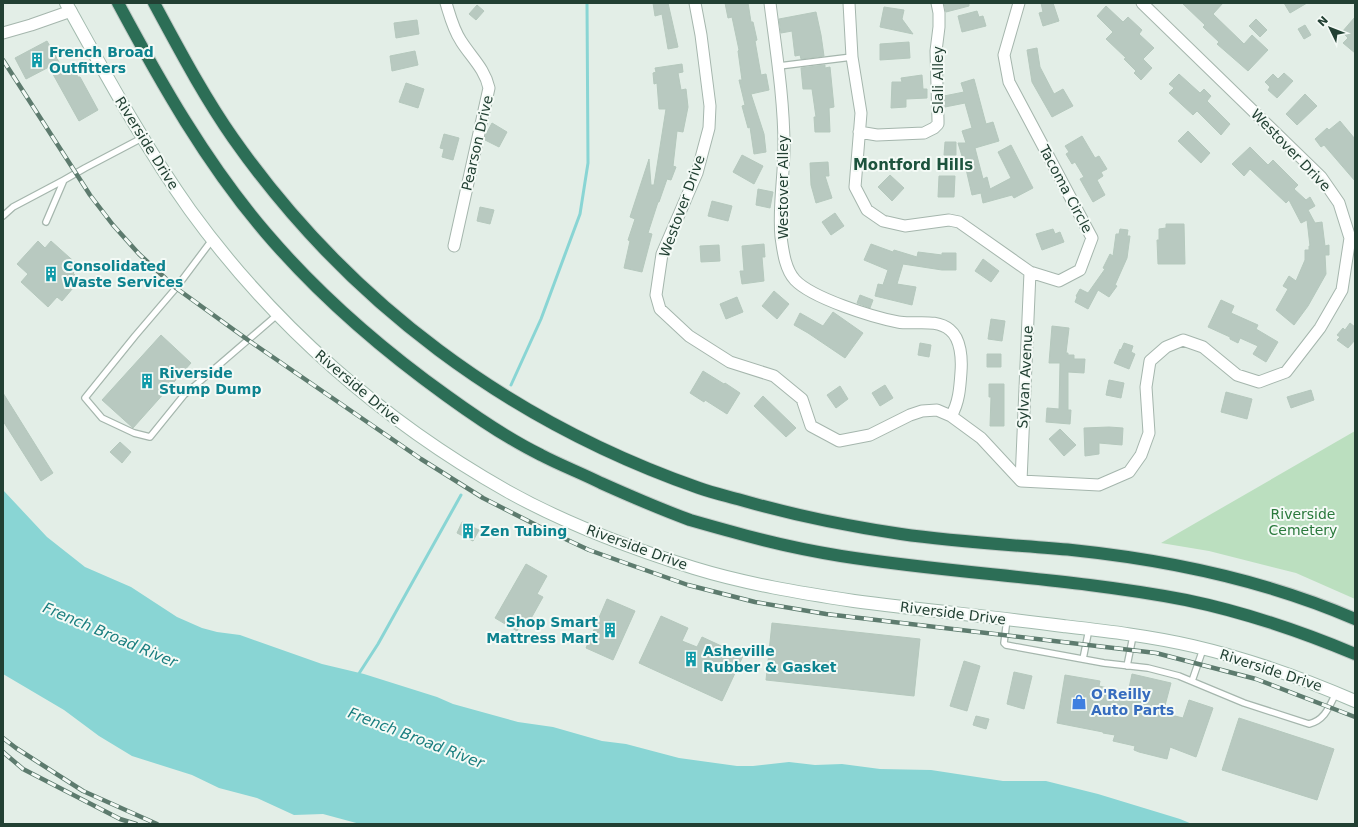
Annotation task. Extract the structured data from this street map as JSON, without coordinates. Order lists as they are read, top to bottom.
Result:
{
  "streets": {
    "main road": ["Riverside Drive"],
    "street": [
      "Slali Alley",
      "Pearson Drive",
      "Westover Drive",
      "Westover Alley",
      "Tacoma Circle",
      "Sylvan Avenue"
    ]
  },
  "crossings": [
    ["Slali Alley", "Tacoma Circle"],
    ["Westover Drive", "Westover Alley"],
    ["Westover Drive", "Sylvan Avenue"],
    ["Tacoma Circle", "Sylvan Avenue"]
  ],
  "districts": ["Montford Hills"],
  "water": ["French Broad River"],
  "parks": ["Riverside Cemetery"],
  "places": {
    "building": [
      "French Broad Outfitters",
      "Consolidated Waste Services",
      "Riverside Stump Dump",
      "Zen Tubing",
      "Shop Smart Mattress Mart",
      "Asheville Rubber & Gasket"
    ],
    "shop": ["O'Reilly Auto Parts"]
  },
  "north": "top left"
}
